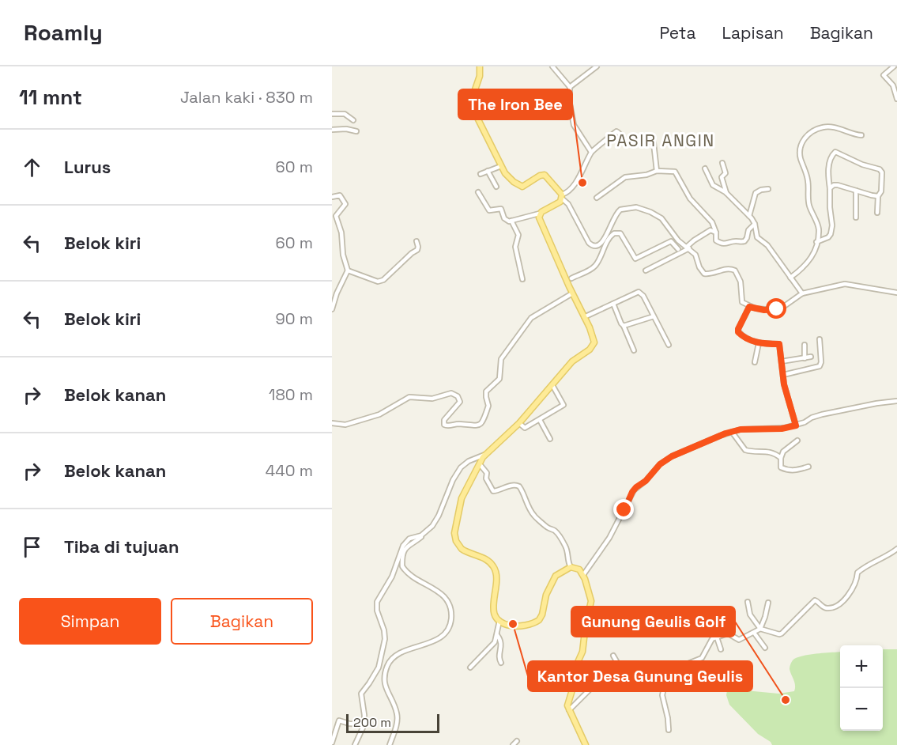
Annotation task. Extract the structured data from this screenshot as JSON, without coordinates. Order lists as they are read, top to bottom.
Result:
{
  "districts": ["PASIR ANGIN"],
  "places": ["The Iron Bee", "Kantor Desa Gunung Geulis", "Gunung Geulis Golf"],
  "scale_bar": "200 m",
  "page": {
    "header": "Roamly",
    "nav": ["Peta", "Lapisan", "Bagikan"],
    "heading": ["11 mnt", "Jalan kaki · 830 m"],
    "list": [
      ["Lurus", "60 m"],
      ["Belok kiri", "60 m"],
      ["Belok kiri", "90 m"],
      ["Belok kanan", "180 m"],
      ["Belok kanan", "440 m"],
      "Tiba di tujuan"
    ],
    "buttons": ["Simpan", "Bagikan"],
    "map_buttons": ["+", "−"],
    "scale": "200 m"
  }
}
